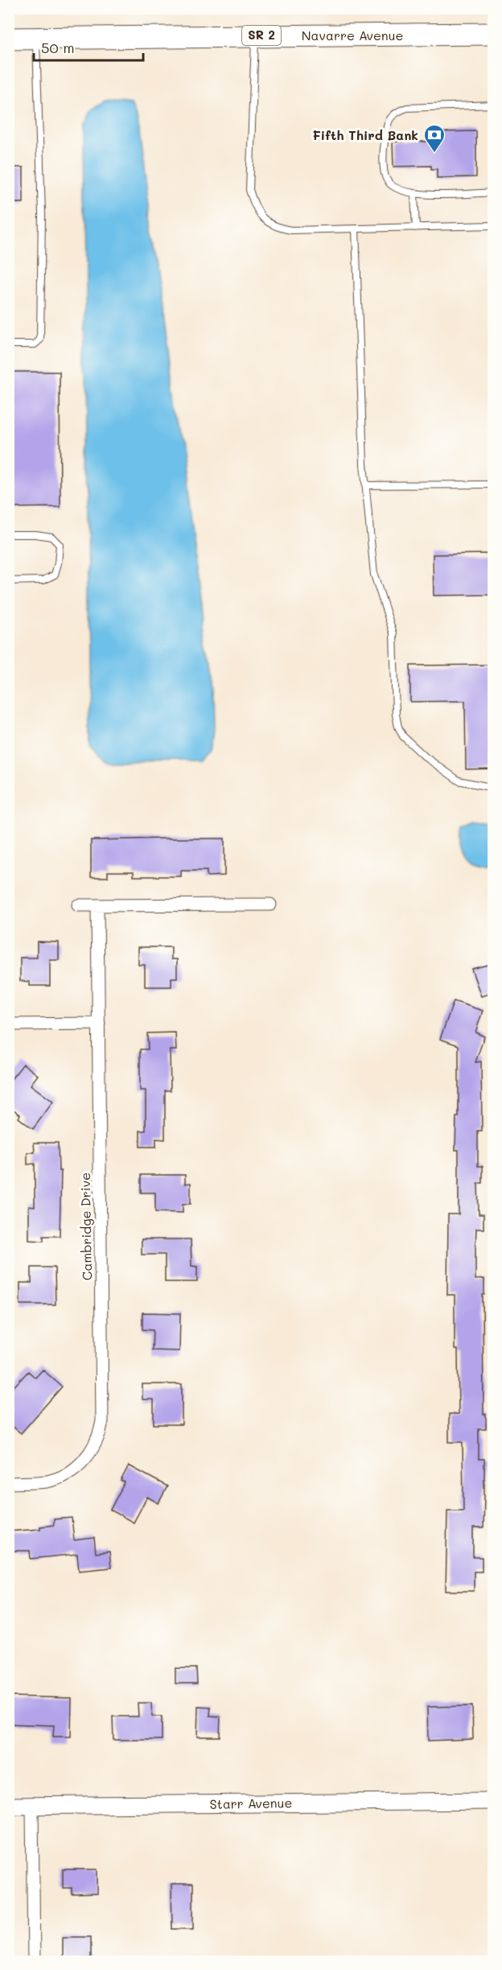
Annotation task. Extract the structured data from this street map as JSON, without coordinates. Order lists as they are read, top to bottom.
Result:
{
  "streets": {
    "highway": ["SR 2", "Navarre Avenue"],
    "street": ["Cambridge Drive", "Starr Avenue"]
  },
  "places": {
    "bank": ["Fifth Third Bank"]
  },
  "scale_bar": "50 m"
}
